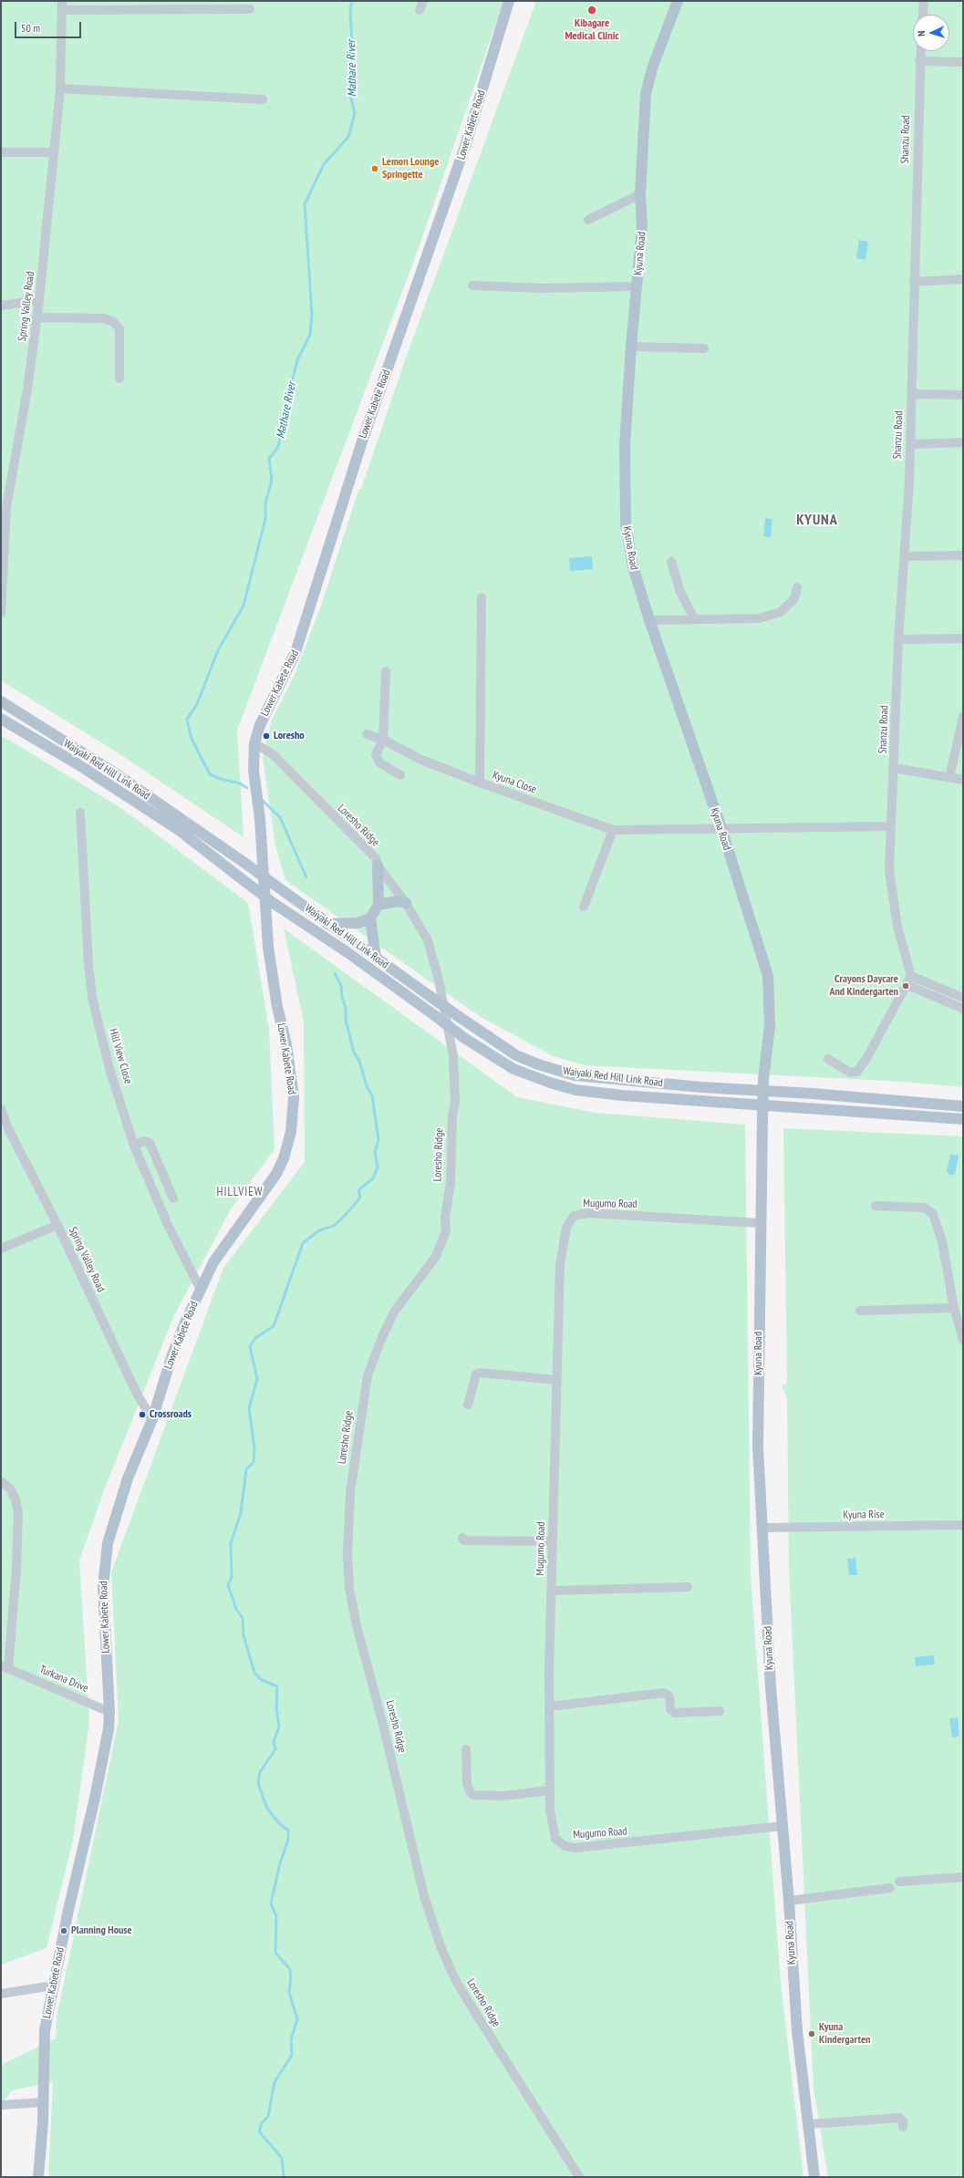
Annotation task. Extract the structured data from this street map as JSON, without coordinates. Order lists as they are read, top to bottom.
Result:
{
  "streets": {
    "main road": ["Lower Kabete Road", "Kyuna Road", "Waiyaki Red Hill Link Road"],
    "street": [
      "Shanzu Road",
      "Spring Valley Road",
      "Kyuna Close",
      "Loresho Ridge",
      "Hill View Close",
      "Mugumo Road",
      "Kyuna Rise",
      "Turkana Drive"
    ]
  },
  "crossings": [
    ["Lower Kabete Road", "Spring Valley Road"],
    ["Lower Kabete Road", "Loresho Ridge"],
    ["Lower Kabete Road", "Hill View Close"],
    ["Lower Kabete Road", "Turkana Drive"],
    ["Kyuna Road", "Kyuna Close"],
    ["Kyuna Road", "Mugumo Road"],
    ["Kyuna Road", "Kyuna Rise"]
  ],
  "districts": ["KYUNA", "HILLVIEW"],
  "water": ["Mathare River"],
  "places": [
    "Kibagare Medical Clinic",
    "Lemon Lounge Springette",
    "Loresho",
    "Crayons Daycare And Kindergarten",
    "Crossroads",
    "Planning House",
    "Kyuna Kindergarten"
  ],
  "scale_bar": "50 m",
  "north": "left"
}
